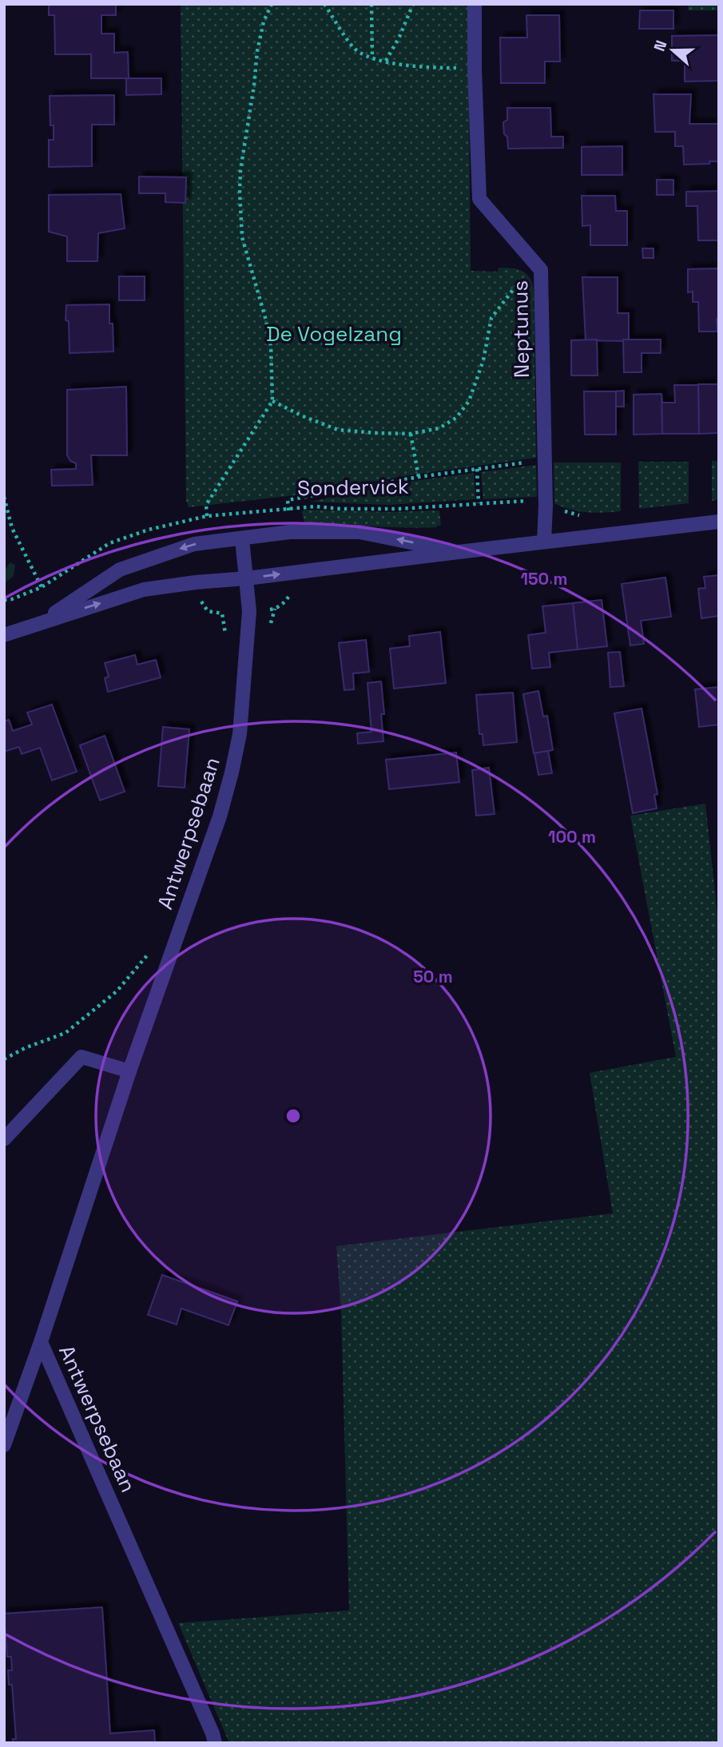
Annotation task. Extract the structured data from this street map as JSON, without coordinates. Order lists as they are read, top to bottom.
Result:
{
  "streets": {
    "street": ["Neptunus", "Antwerpsebaan"],
    "path": ["Sondervick"]
  },
  "crossings": [
    ["Neptunus", "Sondervick"]
  ],
  "parks": ["De Vogelzang"],
  "north": "left",
  "rings": ["150 m", "100 m", "50 m"]
}
